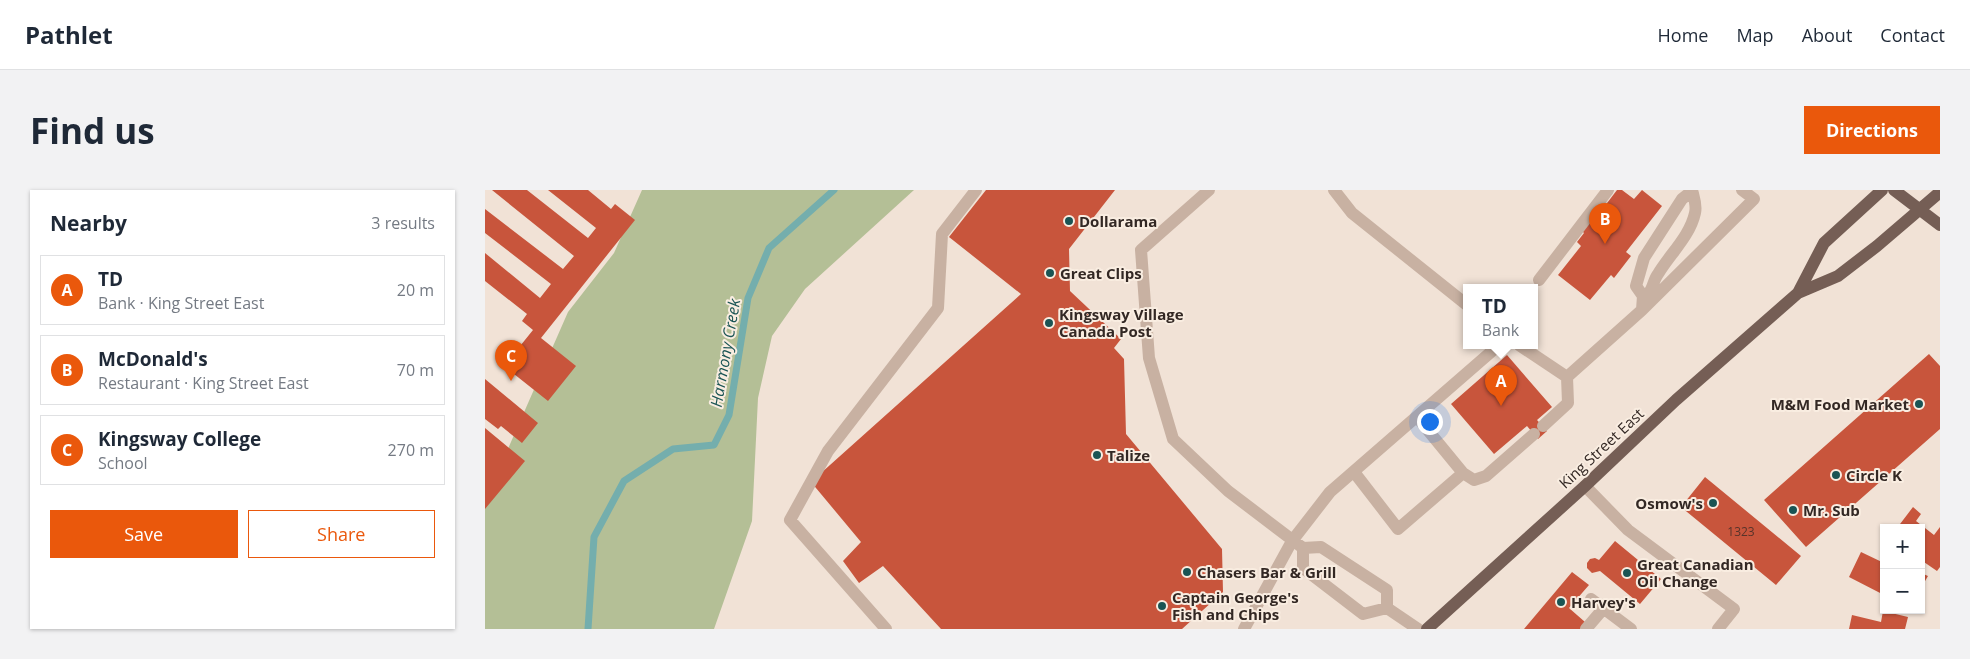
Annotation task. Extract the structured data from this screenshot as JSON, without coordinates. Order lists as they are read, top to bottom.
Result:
{
  "streets": {
    "main road": ["King Street East"]
  },
  "water": ["Harmony Creek"],
  "places": [
    "Dollarama",
    "Great Clips",
    "Kingsway Village Canada Post",
    "M&M Food Market",
    "Talize",
    "Circle K",
    "Osmow's",
    "Mr. Sub",
    "Chasers Bar & Grill",
    "Great Canadian Oil Change",
    "Harvey's",
    "Captain George's Fish and Chips"
  ],
  "house_numbers": ["1323"],
  "page": {
    "header": "Pathlet",
    "nav": [
      "Home",
      "Map",
      "About",
      "Contact"
    ],
    "buttons": [
      "Directions",
      ["Save", "Share"]
    ],
    "title": "Find us",
    "heading": ["Nearby", "3 results"],
    "pins": ["B", "C", "A"],
    "list": [
      {
        "mark": "A",
        "name": "TD",
        "note": "Bank · King Street East",
        "value": "20 m"
      },
      {
        "mark": "B",
        "name": "McDonald's",
        "note": "Restaurant · King Street East",
        "value": "70 m"
      },
      {
        "mark": "C",
        "name": "Kingsway College",
        "note": "School",
        "value": "270 m"
      }
    ],
    "popup": ["TD", "Bank"],
    "map_buttons": ["+", "−"]
  }
}
